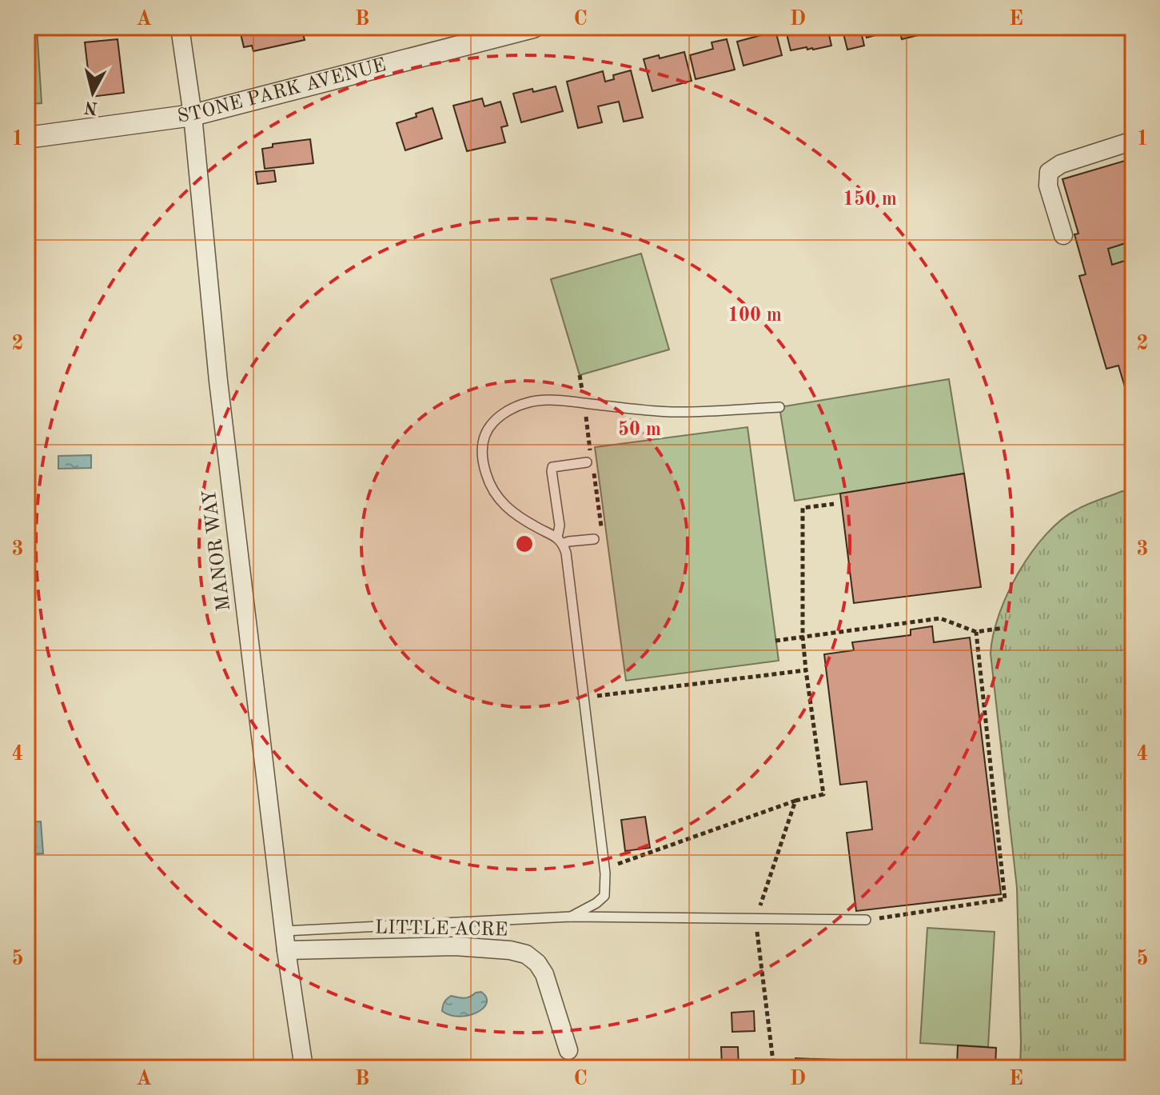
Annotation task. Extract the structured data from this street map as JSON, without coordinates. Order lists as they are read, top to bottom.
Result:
{
  "streets": {
    "street": ["STONE PARK AVENUE", "MANOR WAY", "LITTLE ACRE"]
  },
  "crossings": [
    ["STONE PARK AVENUE", "MANOR WAY"],
    ["MANOR WAY", "LITTLE ACRE"]
  ],
  "north": "bottom",
  "grid": {
    "columns": [
      "A",
      "B",
      "C",
      "D",
      "E"
    ],
    "rows": [
      "1",
      "2",
      "3",
      "4",
      "5"
    ]
  },
  "rings": ["150 m", "100 m", "50 m"]
}
